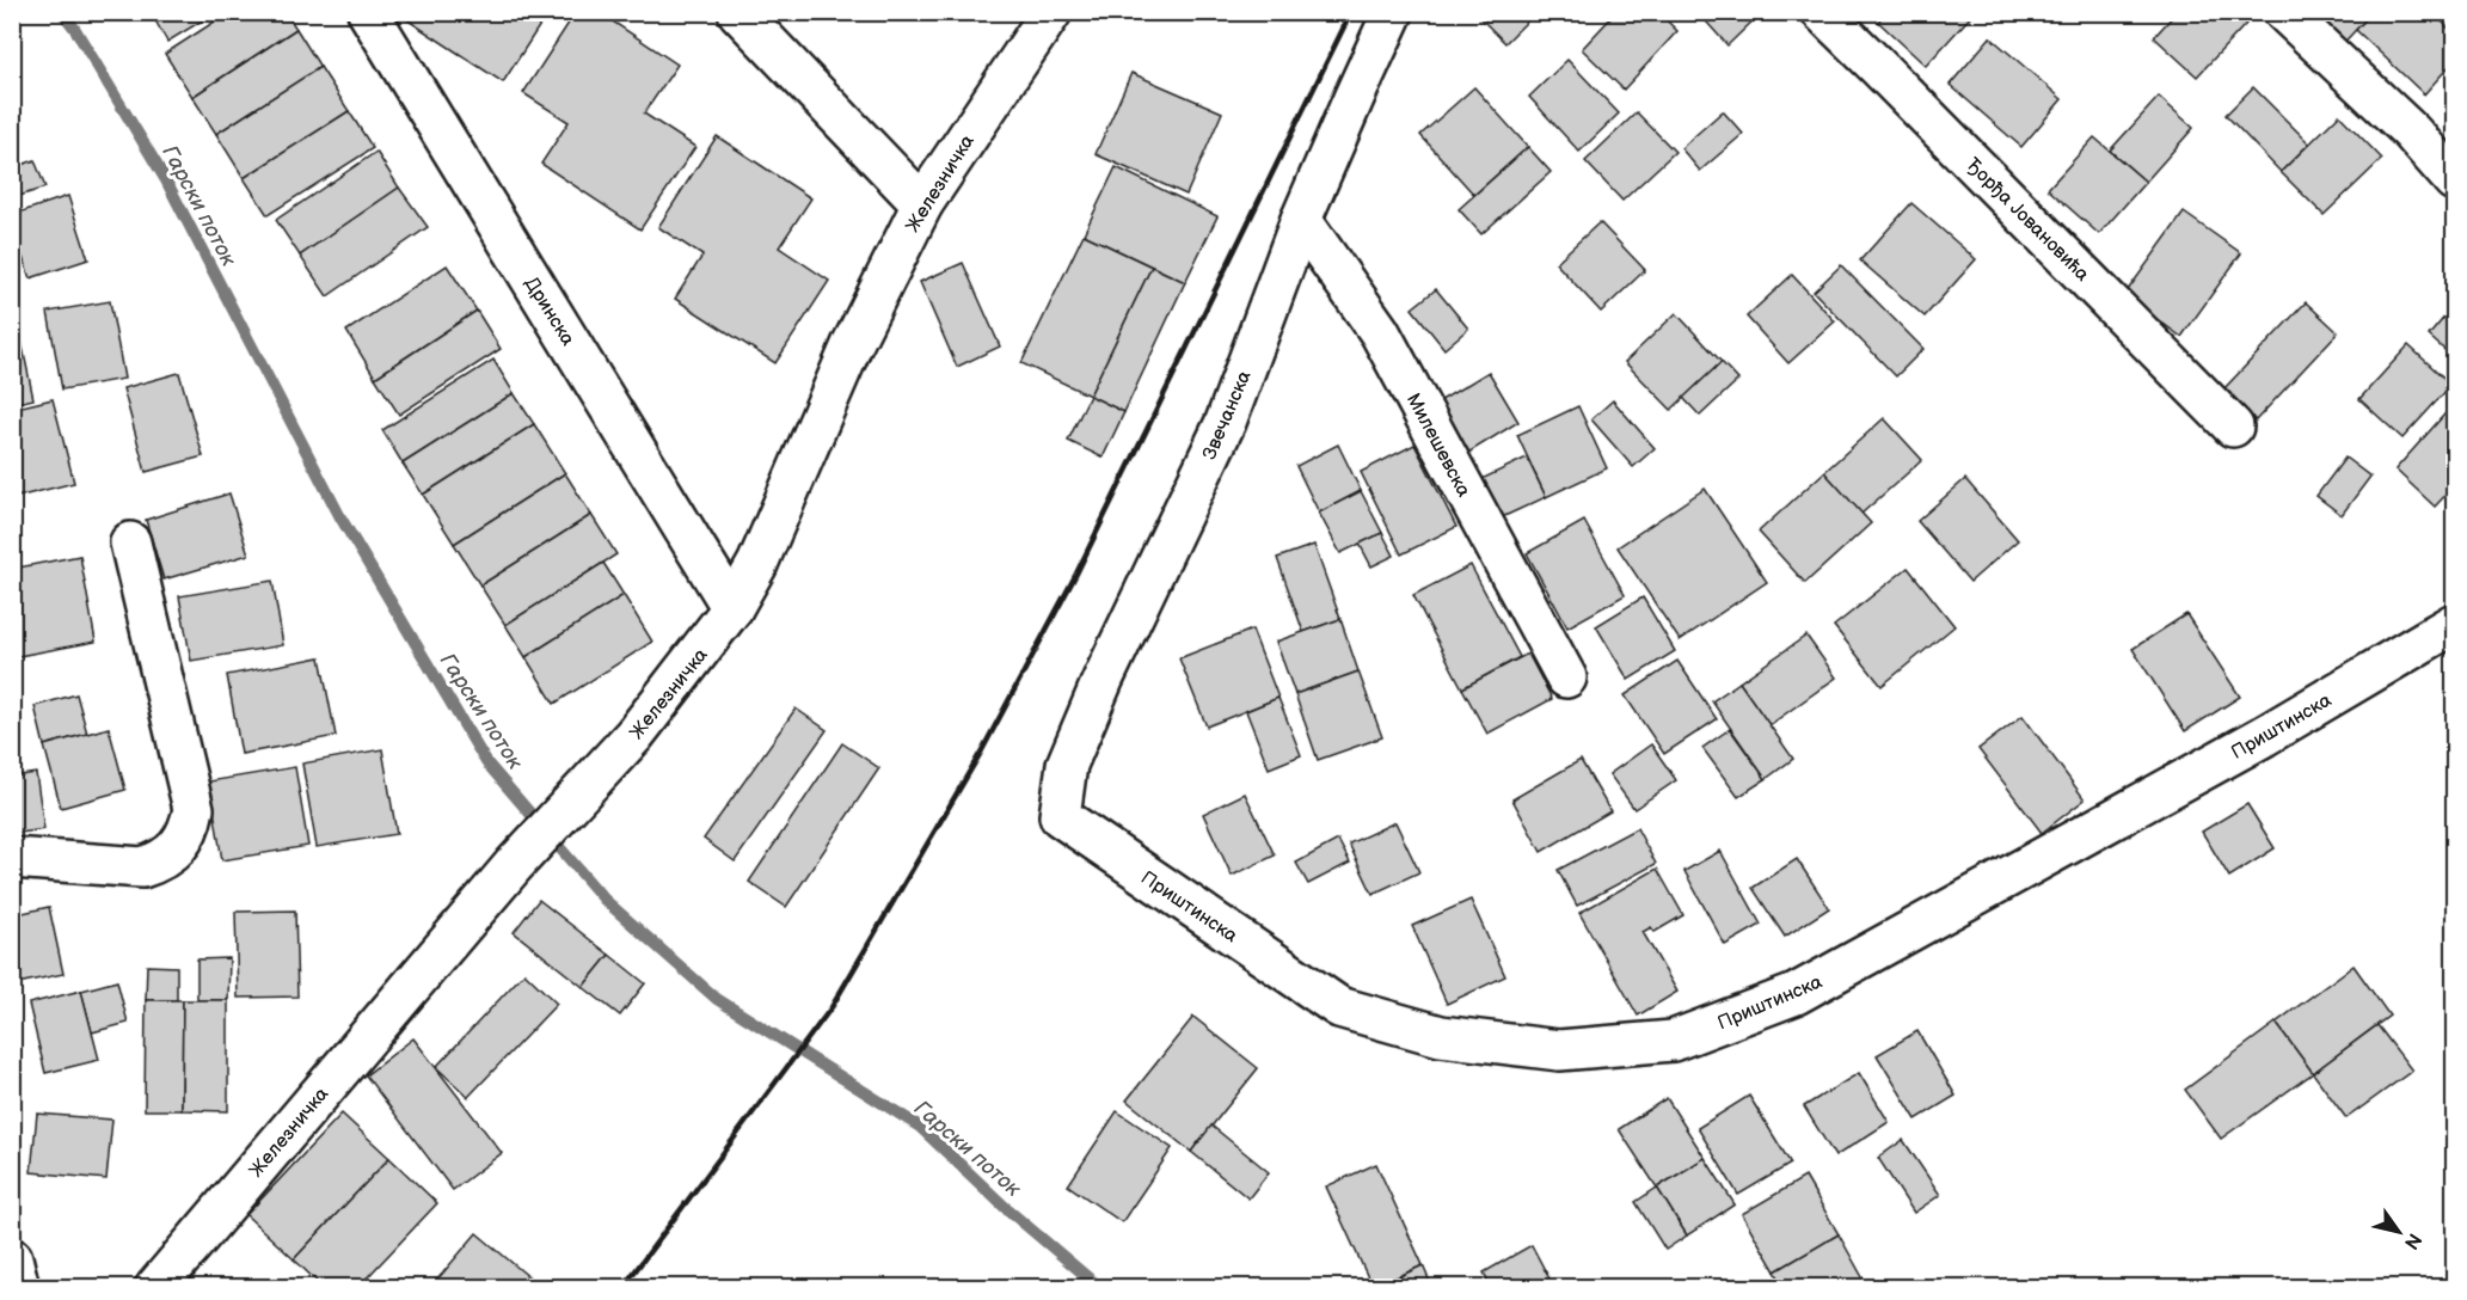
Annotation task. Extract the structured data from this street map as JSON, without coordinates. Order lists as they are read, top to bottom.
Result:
{
  "streets": {
    "street": [
      "Железничка",
      "Ђорђа Јовановића",
      "Дринска",
      "Звечанска",
      "Милешевска",
      "Приштинска"
    ]
  },
  "crossings": [
    ["Железничка", "Дринска"],
    ["Звечанска", "Милешевска"],
    ["Звечанска", "Приштинска"]
  ],
  "water": ["Гарски поток"],
  "north": "bottom right"
}
